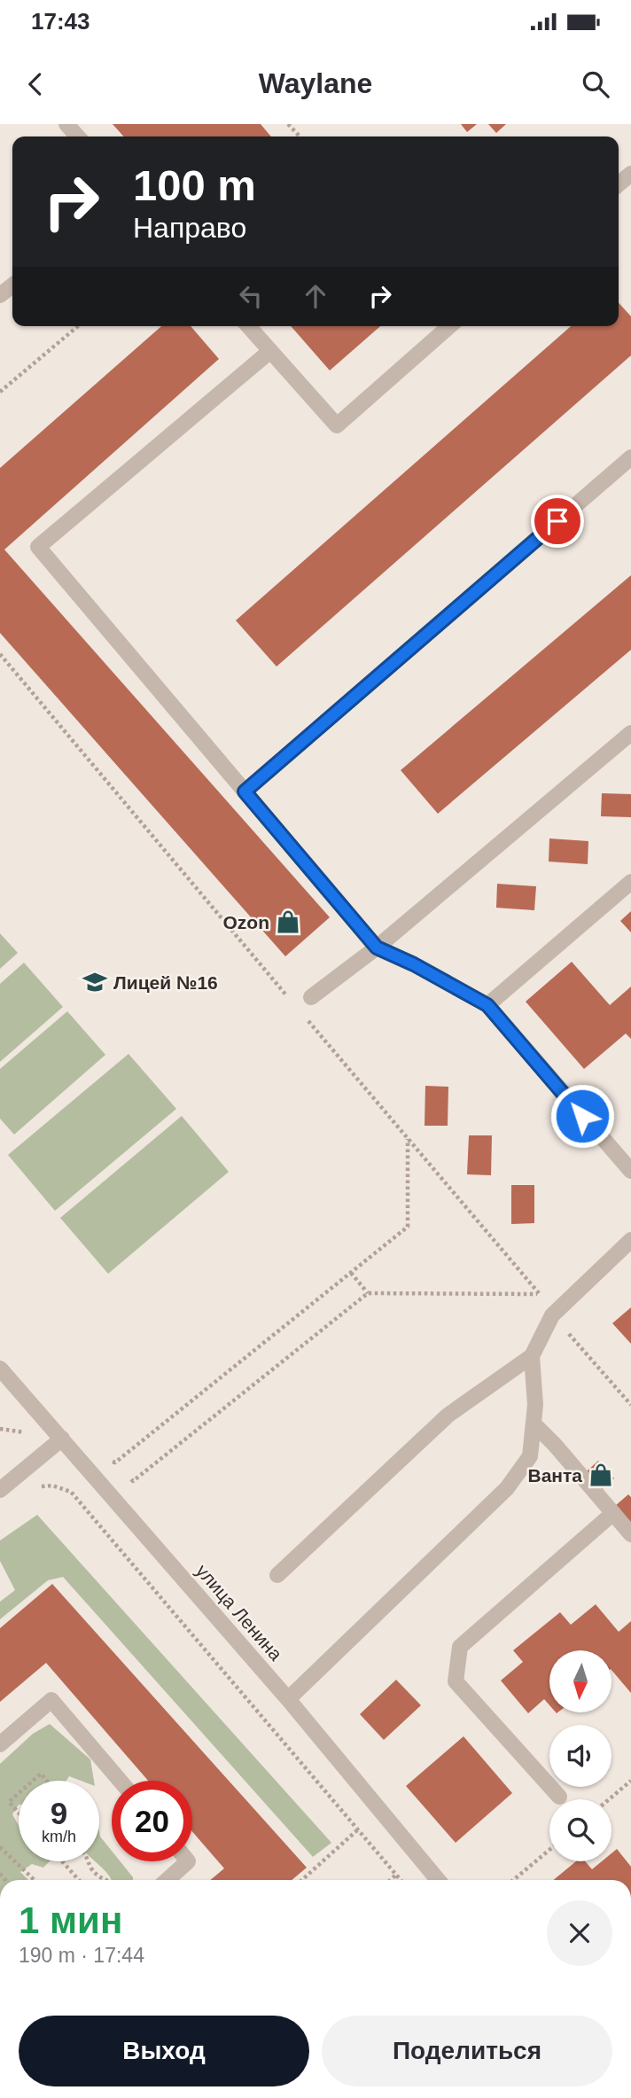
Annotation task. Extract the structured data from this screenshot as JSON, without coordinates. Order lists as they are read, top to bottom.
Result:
{
  "streets": {
    "street": ["улица Ленина"]
  },
  "places": {
    "shop": ["Ozon", "Ванта"],
    "school or university": ["Лицей №16"]
  },
  "north": "bottom",
  "page": {
    "status": "17:43",
    "header": "Waylane",
    "turn": ["100 m", "Направо"],
    "speed": "9 km/h",
    "limit": "20",
    "heading": ["1 мин", "190 m · 17:44"],
    "buttons": ["Выход", "Поделиться"]
  }
}
